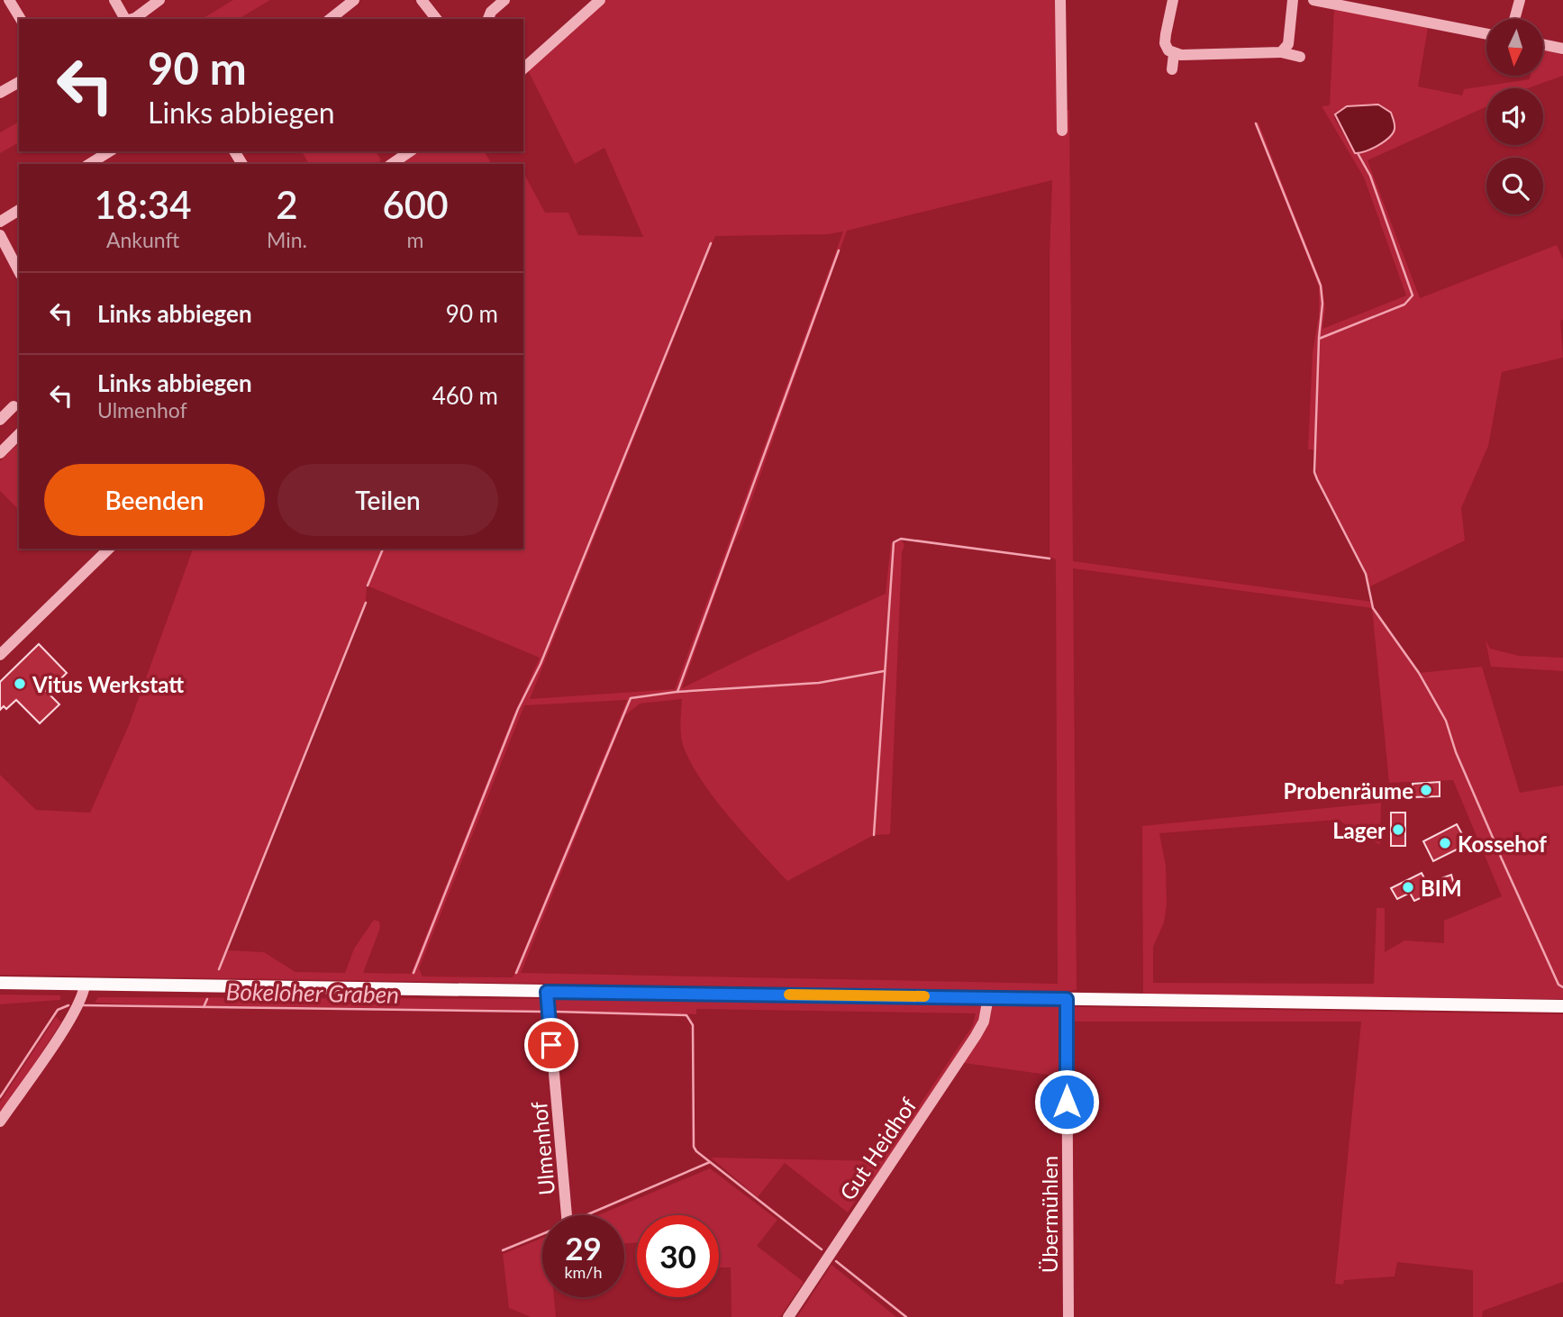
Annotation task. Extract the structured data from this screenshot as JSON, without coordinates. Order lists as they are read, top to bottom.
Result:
{
  "streets": {
    "street": ["Ulmenhof", "Gut Heidhof", "Übermühlen"]
  },
  "water": ["Bokeloher Graben"],
  "places": [
    "Vitus Werkstatt",
    "Probenräume",
    "Lager",
    "Kossehof",
    "BIM"
  ],
  "north": "bottom",
  "page": {
    "turn": ["90 m", "Links abbiegen"],
    "eta": [
      "18:34",
      "Ankunft",
      "2",
      "Min.",
      "600",
      "m"
    ],
    "list": [
      {
        "name": "Links abbiegen",
        "value": "90 m"
      },
      {
        "name": "Links abbiegen",
        "note": "Ulmenhof",
        "value": "460 m"
      }
    ],
    "buttons": ["Beenden", "Teilen"],
    "speed": "29 km/h",
    "limit": "30"
  }
}
